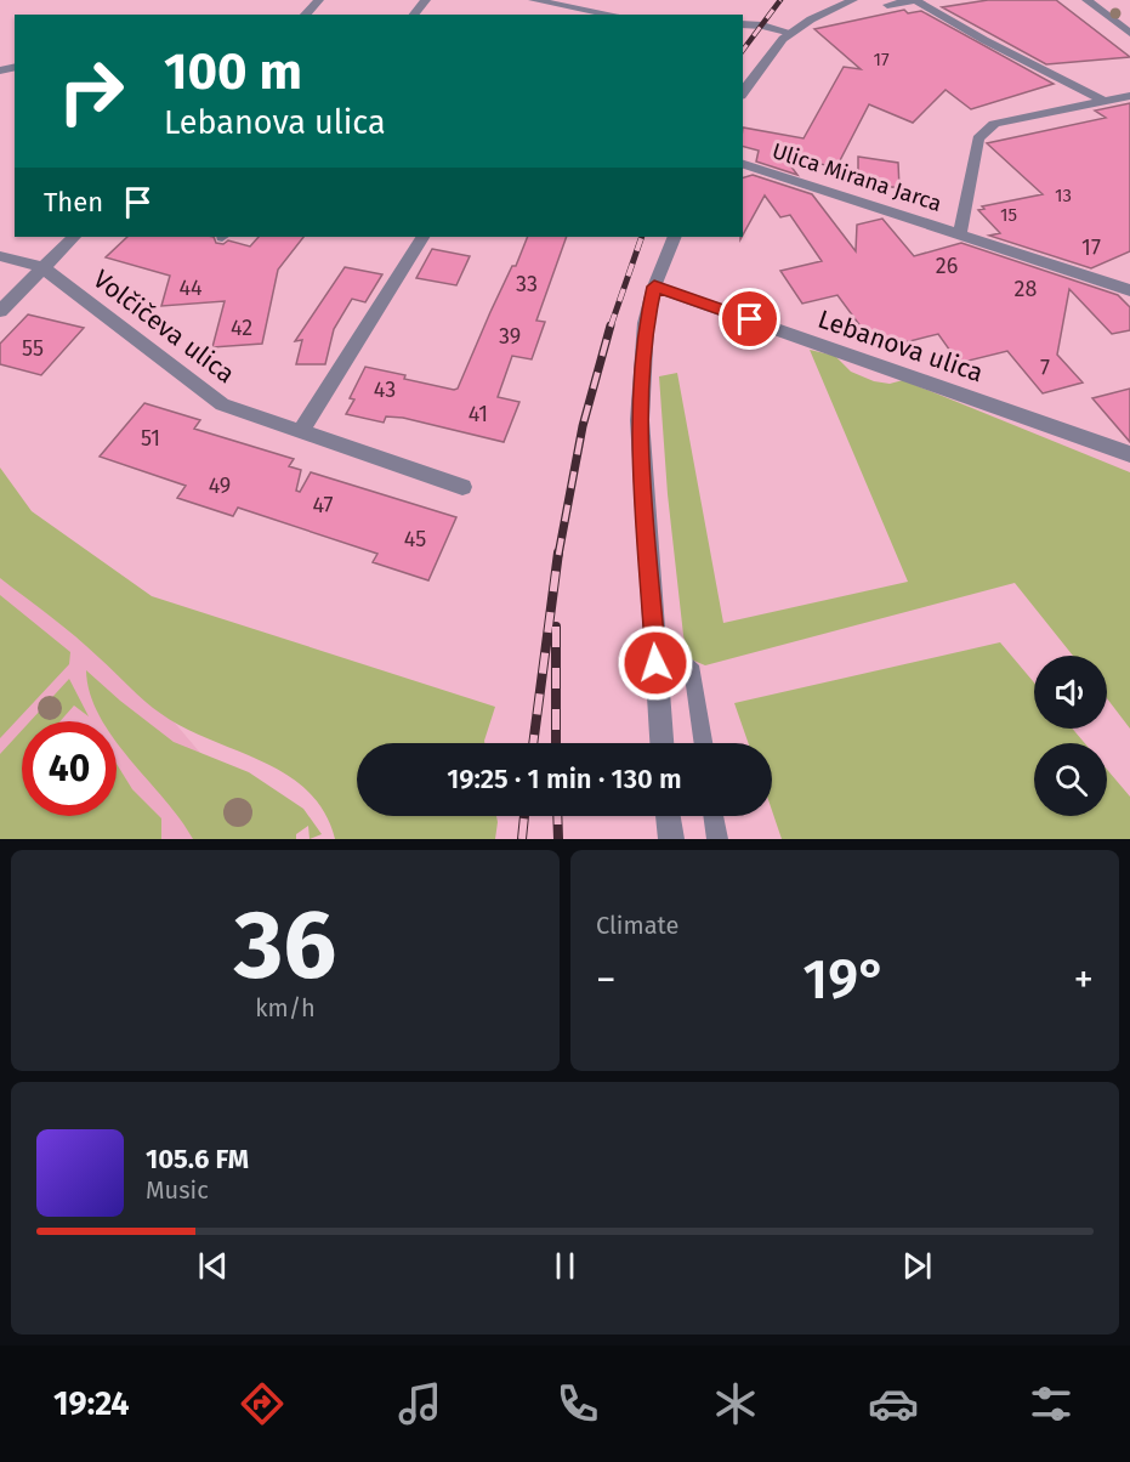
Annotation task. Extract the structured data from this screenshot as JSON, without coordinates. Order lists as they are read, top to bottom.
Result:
{
  "streets": {
    "street": ["Ulica Mirana Jarca", "Volčičeva ulica", "Lebanova ulica"]
  },
  "house_numbers": [
    "17",
    "13",
    "15",
    "17",
    "26",
    "33",
    "44",
    "28",
    "42",
    "39",
    "55",
    "7",
    "43",
    "41",
    "51",
    "49",
    "47",
    "45"
  ],
  "page": {
    "turn": ["100 m", "Lebanova ulica"],
    "then": "Then",
    "limit": "40",
    "trip": "19:25 · 1 min · 130 m",
    "tile": [
      ["36", "km/h"],
      "Climate"
    ],
    "heat": ["−", "19°", "+"],
    "song": ["105.6 FM", "Music"],
    "tabs": "19:24"
  }
}
